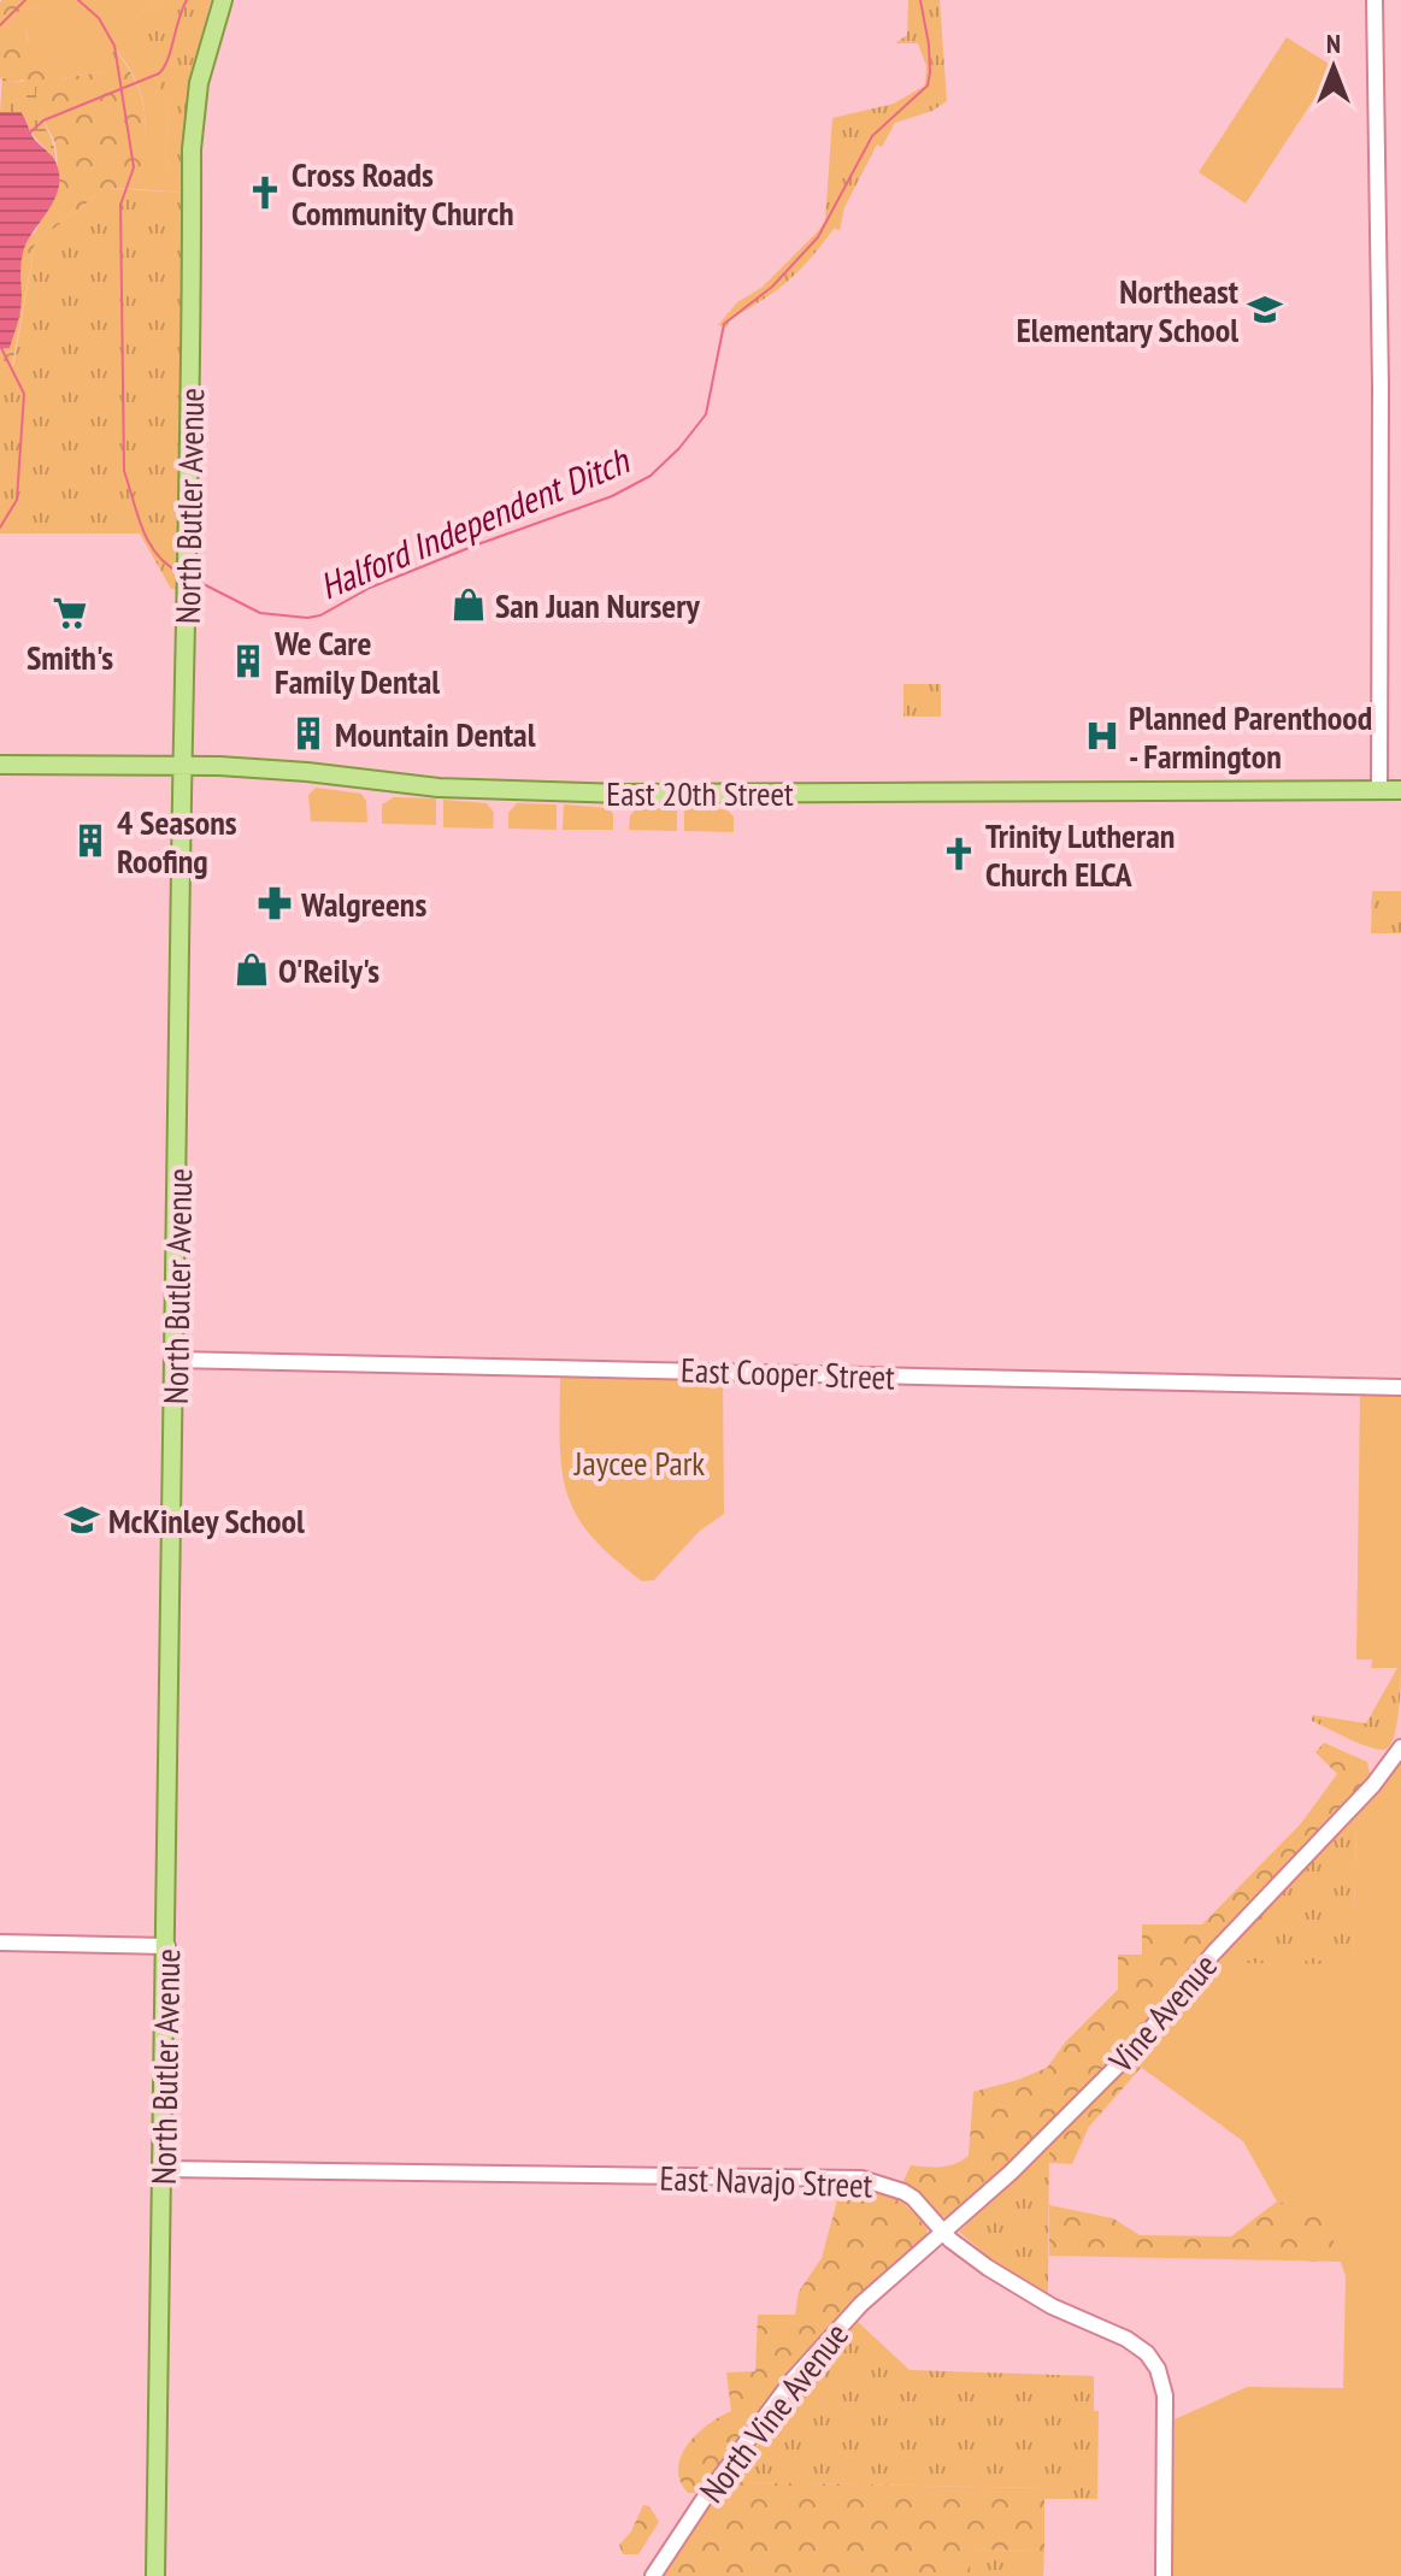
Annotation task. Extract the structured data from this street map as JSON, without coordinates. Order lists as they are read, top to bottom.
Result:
{
  "streets": {
    "main road": ["North Butler Avenue", "East 20th Street"],
    "street": [
      "East Cooper Street",
      "Vine Avenue",
      "East Navajo Street",
      "North Vine Avenue"
    ]
  },
  "crossings": [
    ["North Butler Avenue", "East 20th Street"],
    ["North Butler Avenue", "East Cooper Street"],
    ["North Butler Avenue", "East Navajo Street"],
    ["Vine Avenue", "East Navajo Street"],
    ["Vine Avenue", "North Vine Avenue"]
  ],
  "water": ["Halford Independent Ditch"],
  "parks": ["Jaycee Park"],
  "places": {
    "church": ["Cross Roads Community Church", "Trinity Lutheran Church ELCA"],
    "school or university": ["Northeast Elementary School", "McKinley School"],
    "shop": ["San Juan Nursery", "O'Reily's"],
    "supermarket": ["Smith's"],
    "building": ["We Care Family Dental", "Mountain Dental", "4 Seasons Roofing"],
    "hospital": ["Planned Parenthood - Farmington"],
    "pharmacy": ["Walgreens"]
  },
  "north": "top"
}
